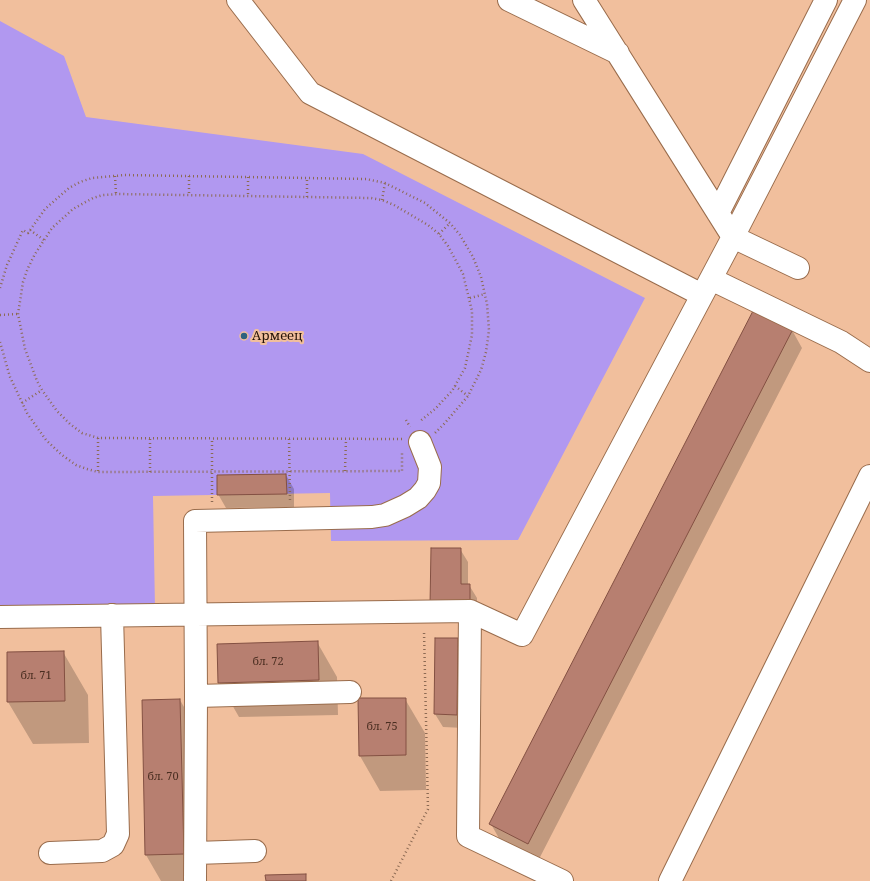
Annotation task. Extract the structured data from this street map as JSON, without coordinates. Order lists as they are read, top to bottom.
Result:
{
  "places": ["Армеец"],
  "house_numbers": [
    "бл. 72",
    "бл. 71",
    "бл. 75",
    "бл. 70"
  ]
}
